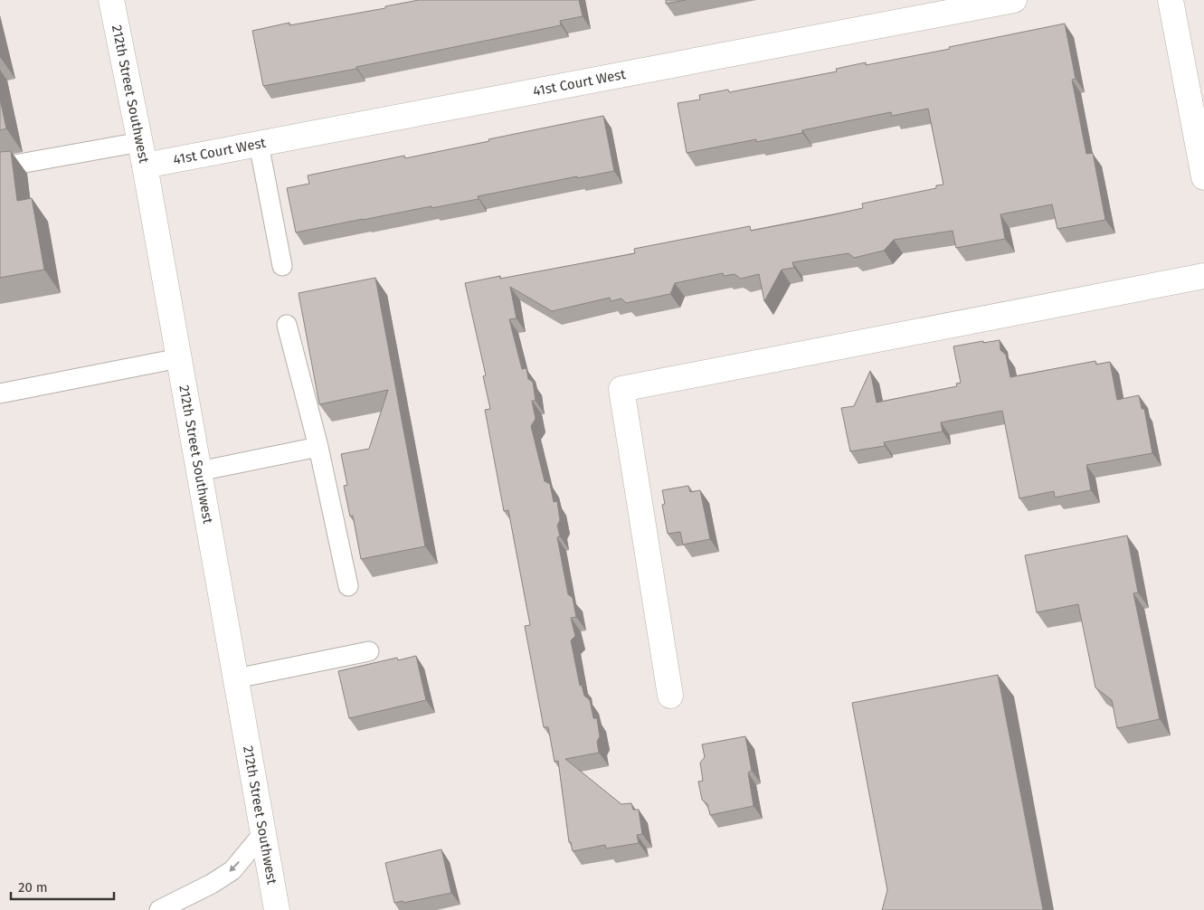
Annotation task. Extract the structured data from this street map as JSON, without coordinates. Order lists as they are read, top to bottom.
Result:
{
  "streets": {
    "street": ["41st Court West", "212th Street Southwest"]
  },
  "crossings": [
    ["41st Court West", "212th Street Southwest"]
  ],
  "scale_bar": "20 m"
}
